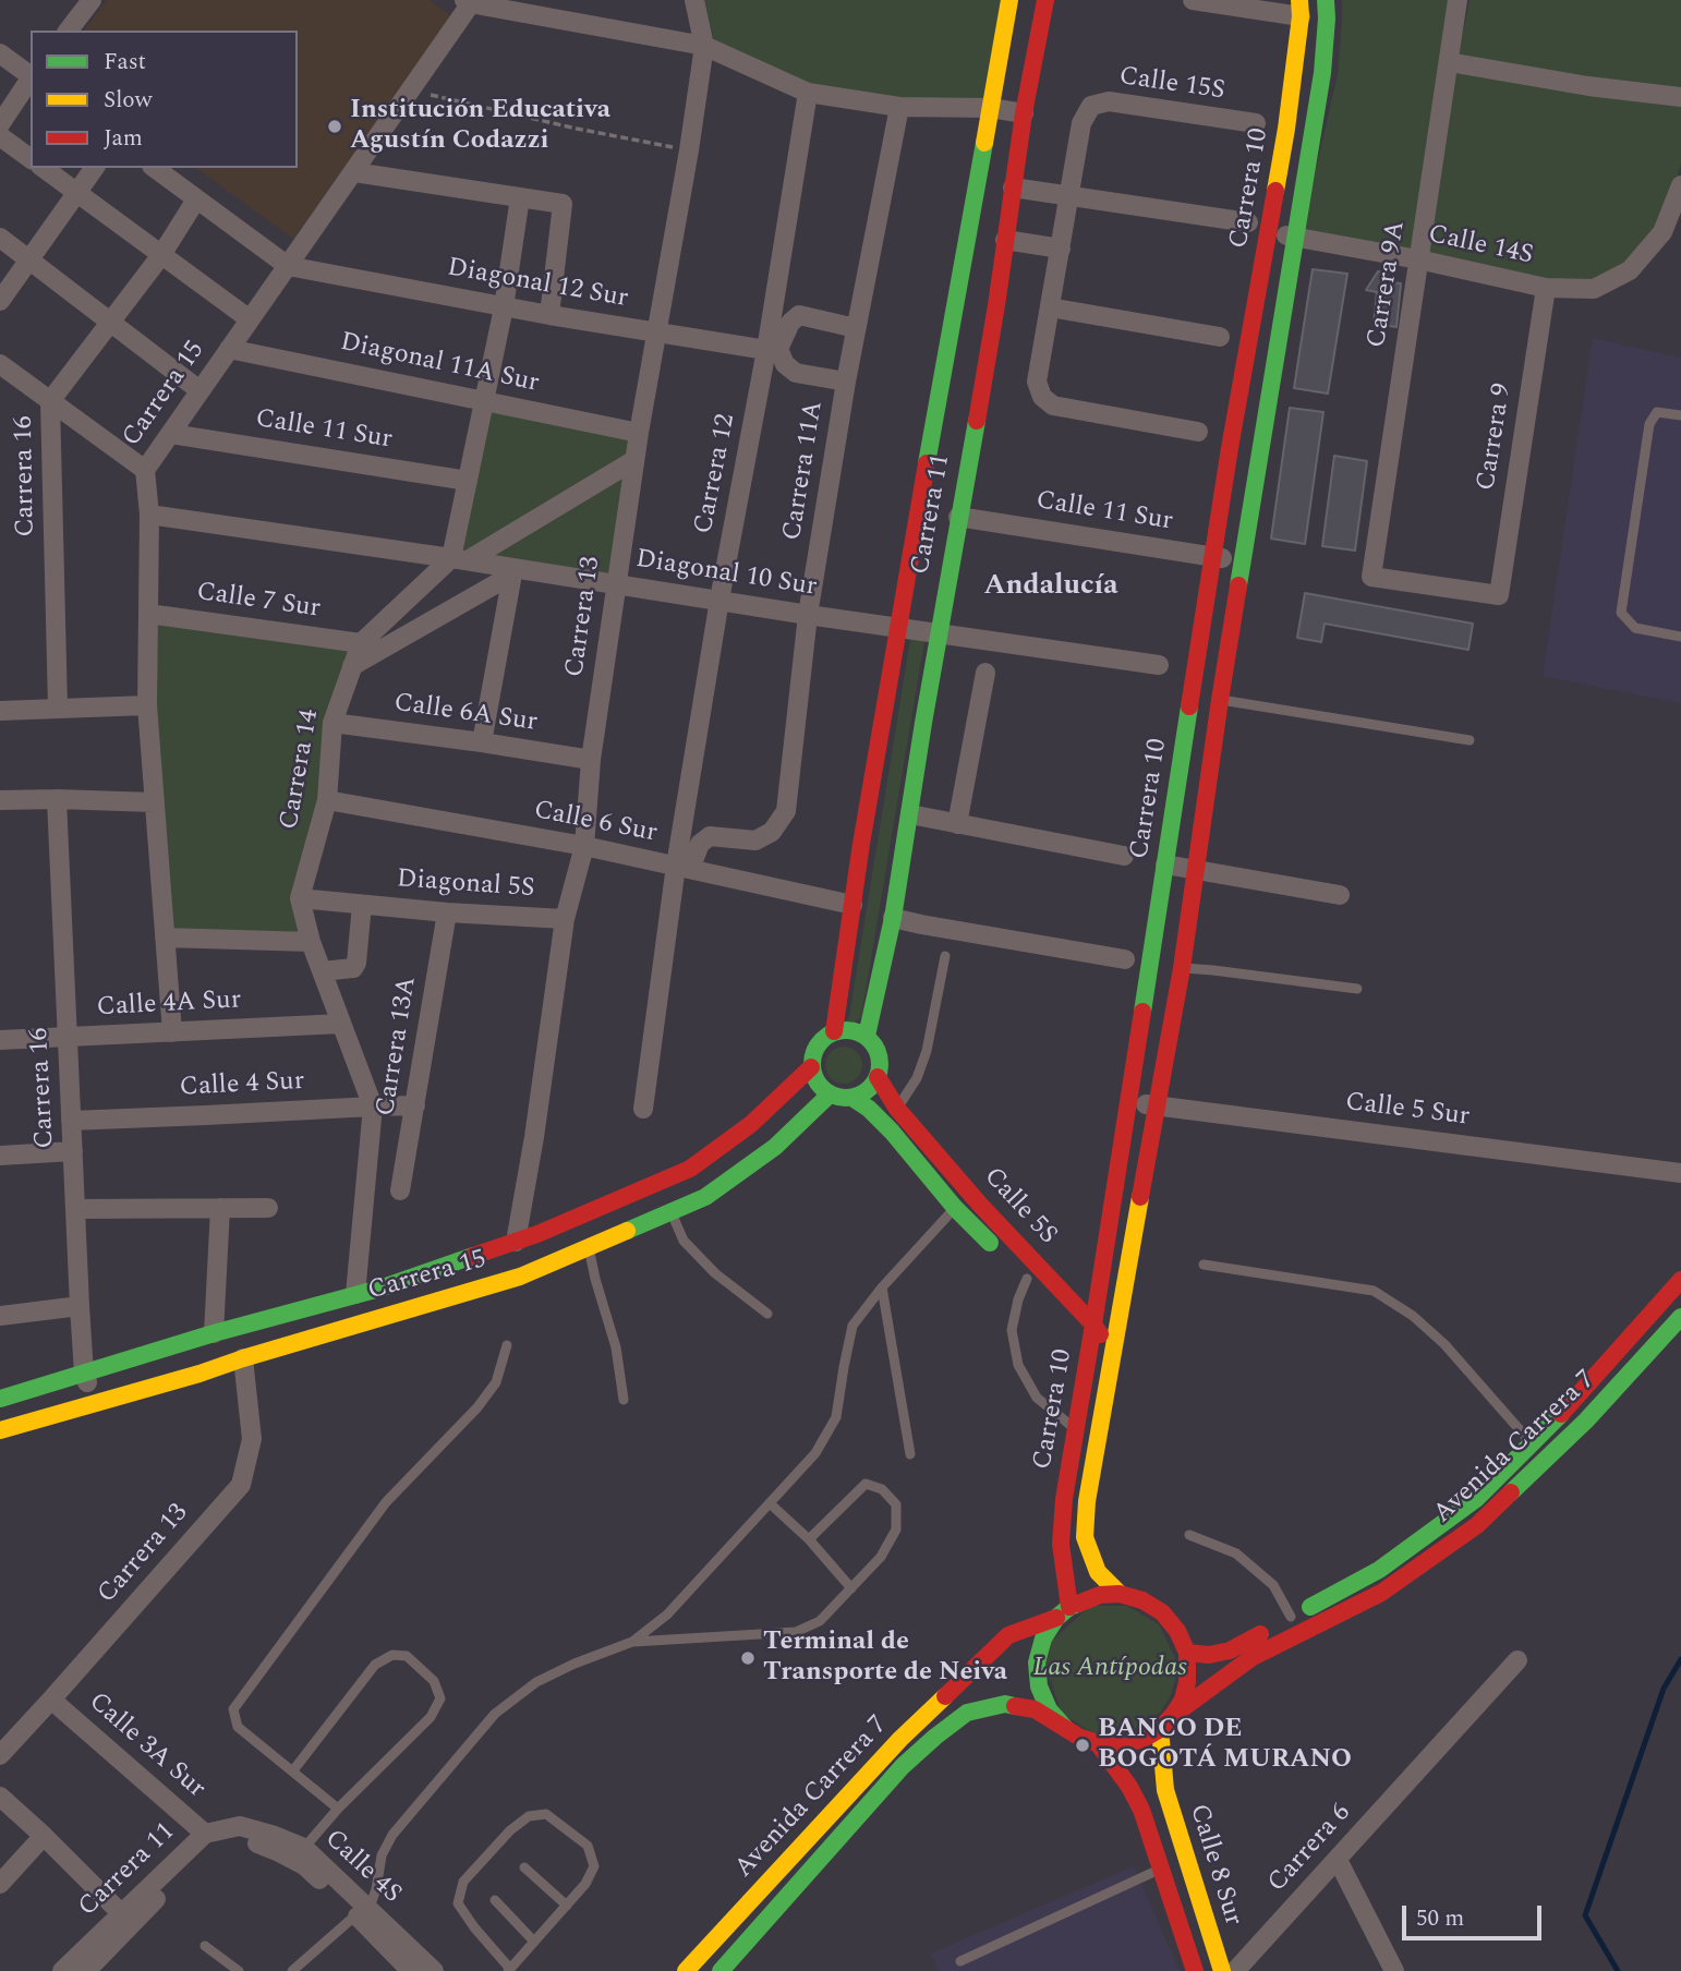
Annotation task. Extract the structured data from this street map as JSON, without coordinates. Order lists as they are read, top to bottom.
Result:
{
  "streets": {
    "main road": [
      "Carrera 10",
      "Carrera 15",
      "Carrera 11",
      "Calle 5S",
      "Avenida Carrera 7",
      "Calle 8 Sur"
    ],
    "street": [
      "Calle 15S",
      "Calle 14S",
      "Diagonal 12 Sur",
      "Carrera 9A",
      "Diagonal 11A Sur",
      "Calle 11 Sur",
      "Carrera 9",
      "Carrera 11A",
      "Carrera 12",
      "Carrera 16",
      "Diagonal 10 Sur",
      "Calle 7 Sur",
      "Carrera 13",
      "Calle 6A Sur",
      "Carrera 14",
      "Calle 6 Sur",
      "Diagonal 5S",
      "Calle 4A Sur",
      "Carrera 13A",
      "Calle 4 Sur",
      "Calle 5 Sur",
      "Calle 3A Sur",
      "Carrera 6",
      "Calle 4S"
    ]
  },
  "crossings": [
    ["Carrera 10", "Calle 14S"],
    ["Carrera 10", "Calle 11 Sur"],
    ["Carrera 10", "Calle 5 Sur"],
    ["Carrera 10", "Calle 5S"],
    ["Carrera 10", "Avenida Carrera 7"],
    ["Carrera 10", "Calle 8 Sur"],
    ["Calle 14S", "Carrera 9A"],
    ["Calle 14S", "Carrera 9"],
    ["Diagonal 12 Sur", "Carrera 15"],
    ["Diagonal 12 Sur", "Carrera 12"],
    ["Diagonal 12 Sur", "Carrera 13"],
    ["Carrera 9A", "Carrera 9"],
    ["Diagonal 11A Sur", "Carrera 15"],
    ["Diagonal 11A Sur", "Carrera 13"],
    ["Carrera 15", "Calle 11 Sur"],
    ["Carrera 15", "Carrera 16"],
    ["Carrera 15", "Carrera 11"],
    ["Carrera 15", "Diagonal 10 Sur"],
    ["Carrera 15", "Calle 7 Sur"],
    ["Carrera 15", "Carrera 13"],
    ["Carrera 15", "Carrera 14"],
    ["Carrera 15", "Calle 4A Sur"],
    ["Carrera 15", "Calle 5S"],
    ["Calle 11 Sur", "Carrera 11"],
    ["Carrera 11A", "Carrera 12"],
    ["Carrera 11A", "Diagonal 10 Sur"],
    ["Carrera 11A", "Calle 6 Sur"],
    ["Carrera 12", "Diagonal 10 Sur"],
    ["Carrera 12", "Calle 6 Sur"],
    ["Carrera 16", "Calle 4A Sur"],
    ["Carrera 16", "Calle 4 Sur"],
    ["Carrera 11", "Diagonal 10 Sur"],
    ["Carrera 11", "Calle 6 Sur"],
    ["Carrera 11", "Calle 5S"],
    ["Carrera 11", "Calle 3A Sur"],
    ["Carrera 11", "Calle 4S"],
    ["Diagonal 10 Sur", "Carrera 13"],
    ["Diagonal 10 Sur", "Carrera 14"],
    ["Calle 7 Sur", "Carrera 14"],
    ["Carrera 13", "Calle 6A Sur"],
    ["Carrera 13", "Carrera 14"],
    ["Carrera 13", "Calle 6 Sur"],
    ["Carrera 13", "Diagonal 5S"],
    ["Carrera 13", "Calle 3A Sur"],
    ["Calle 6A Sur", "Carrera 14"],
    ["Carrera 14", "Calle 6 Sur"],
    ["Carrera 14", "Calle 4A Sur"],
    ["Carrera 14", "Calle 4 Sur"],
    ["Diagonal 5S", "Carrera 13A"],
    ["Carrera 13A", "Calle 4 Sur"],
    ["Avenida Carrera 7", "Calle 8 Sur"]
  ],
  "districts": ["Andalucía"],
  "parks": ["Las Antípodas"],
  "places": ["Institución Educativa Agustín Codazzi", "Terminal de Transporte de Neiva", "BANCO DE BOGOTÁ MURANO"],
  "legend": ["Fast", "Slow", "Jam"],
  "scale_bar": "50 m"
}
